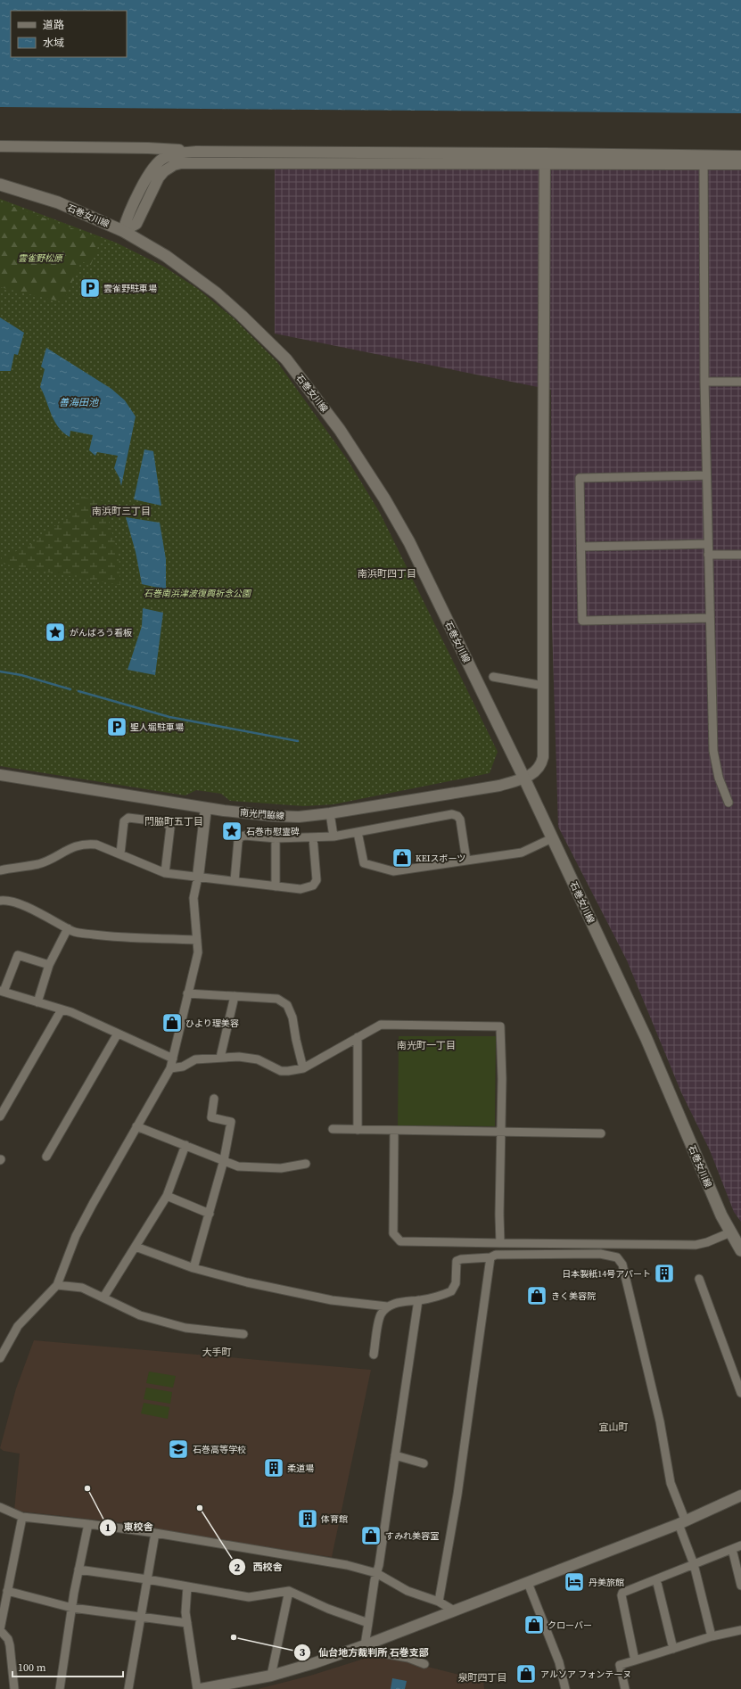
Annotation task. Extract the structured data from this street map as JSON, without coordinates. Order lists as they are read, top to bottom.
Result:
{
  "streets": {
    "main road": ["石巻女川線"],
    "street": ["南光門脇線"]
  },
  "crossings": [
    ["石巻女川線", "南光門脇線"]
  ],
  "districts": [
    "南浜町三丁目",
    "南浜町四丁目",
    "門脇町五丁目",
    "南光町一丁目",
    "大手町",
    "宜山町",
    "泉町四丁目"
  ],
  "water": ["善海田池"],
  "parks": ["雲雀野松原", "石巻南浜津波復興祈念公園"],
  "places": {
    "parking": ["雲雀野駐車場", "聖人堀駐車場"],
    "place": ["がんばろう看板", "石巻市慰霊碑"],
    "shop": [
      "KEIスポーツ",
      "ひより理美容",
      "きく美容院",
      "すみれ美容室",
      "クローバー",
      "アルソア フォンテーヌ"
    ],
    "building": ["日本製紙14号アパート", "柔道場", "体育館"],
    "school or university": ["石巻高等学校"],
    "other": ["東校舎", "西校舎", "仙台地方裁判所 石巻支部"],
    "hotel": ["丹美旅館"]
  },
  "legend": ["道路", "水域"],
  "scale_bar": "100 m"
}
